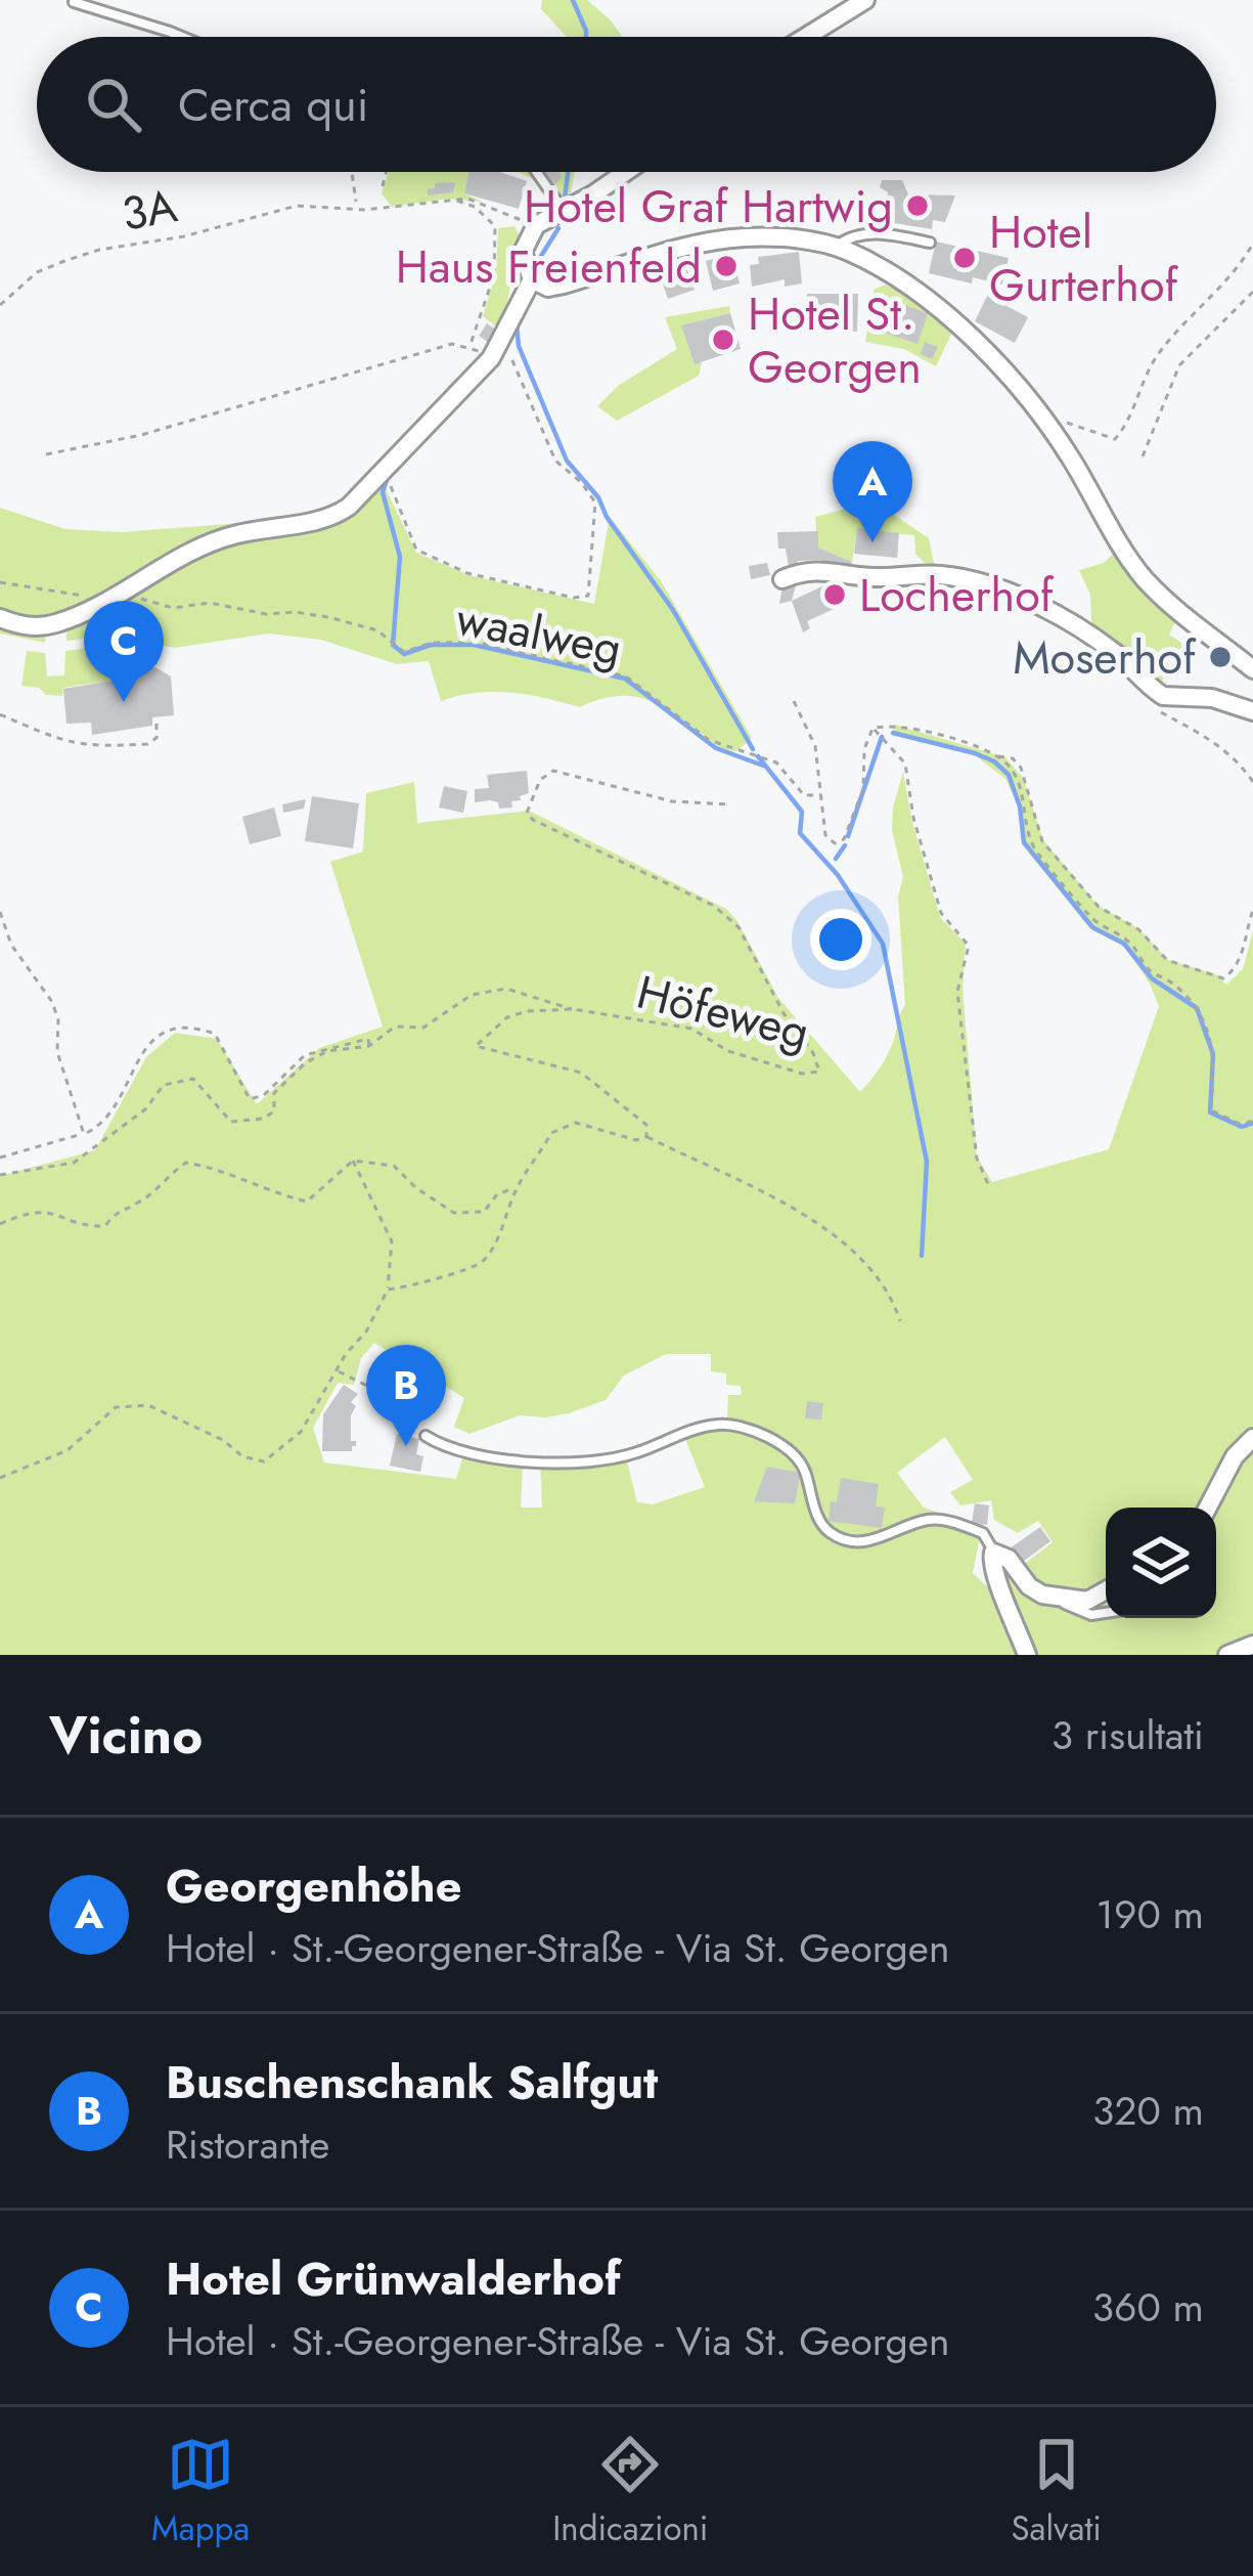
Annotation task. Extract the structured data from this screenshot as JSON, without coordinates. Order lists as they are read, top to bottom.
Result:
{
  "streets": {
    "path": ["3A", "waalweg", "Höfeweg"]
  },
  "places": [
    "Hotel Graf Hartwig",
    "Hotel Gurterhof",
    "Haus Freienfeld",
    "Hotel St. Georgen",
    "Locherhof",
    "Moserhof"
  ],
  "page": {
    "search": "Cerca qui",
    "pins": ["A", "C", "B"],
    "heading": ["Vicino", "3 risultati"],
    "list": [
      {
        "mark": "A",
        "name": "Georgenhöhe",
        "note": "Hotel · St.-Georgener-Straße - Via St. Georgen",
        "value": "190 m"
      },
      {
        "mark": "B",
        "name": "Buschenschank Salfgut",
        "note": "Ristorante",
        "value": "320 m"
      },
      {
        "mark": "C",
        "name": "Hotel Grünwalderhof",
        "note": "Hotel · St.-Georgener-Straße - Via St. Georgen",
        "value": "360 m"
      }
    ],
    "nav": ["Mappa", "Indicazioni", "Salvati"]
  }
}
